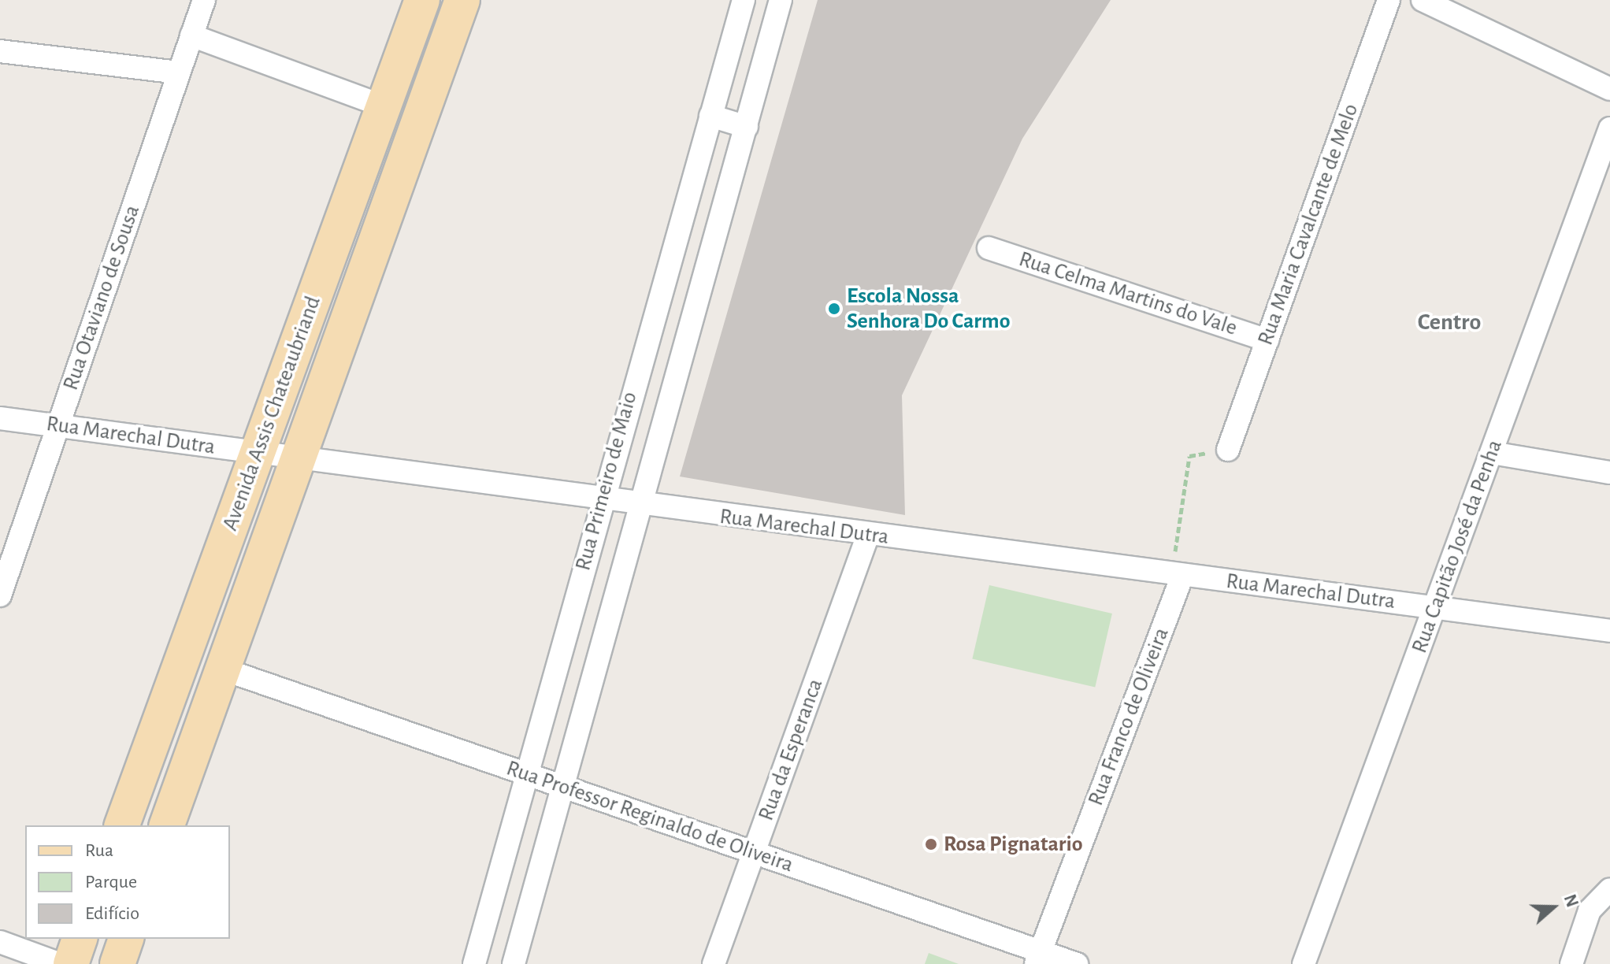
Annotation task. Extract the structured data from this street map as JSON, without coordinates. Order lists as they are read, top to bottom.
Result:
{
  "streets": {
    "main road": ["Avenida Assis Chateaubriand"],
    "street": [
      "Rua Maria Cavalcante de Melo",
      "Rua Celma Martins do Vale",
      "Rua Otaviano de Sousa",
      "Rua Marechal Dutra",
      "Rua Primeiro de Maio",
      "Rua Capitão José da Penha",
      "Rua Franco de Oliveira",
      "Rua da Esperanca",
      "Rua Professor Reginaldo de Oliveira"
    ]
  },
  "crossings": [
    ["Rua Maria Cavalcante de Melo", "Rua Celma Martins do Vale"],
    ["Rua Otaviano de Sousa", "Rua Marechal Dutra"],
    ["Avenida Assis Chateaubriand", "Rua Marechal Dutra"],
    ["Avenida Assis Chateaubriand", "Rua Professor Reginaldo de Oliveira"],
    ["Rua Marechal Dutra", "Rua Primeiro de Maio"],
    ["Rua Marechal Dutra", "Rua Capitão José da Penha"],
    ["Rua Marechal Dutra", "Rua Franco de Oliveira"],
    ["Rua Marechal Dutra", "Rua da Esperanca"],
    ["Rua Primeiro de Maio", "Rua Professor Reginaldo de Oliveira"],
    ["Rua Franco de Oliveira", "Rua Professor Reginaldo de Oliveira"],
    ["Rua da Esperanca", "Rua Professor Reginaldo de Oliveira"]
  ],
  "districts": ["Centro"],
  "places": ["Escola Nossa Senhora Do Carmo", "Rosa Pignatario"],
  "legend": ["Rua", "Parque", "Edifício"],
  "north": "right"
}
